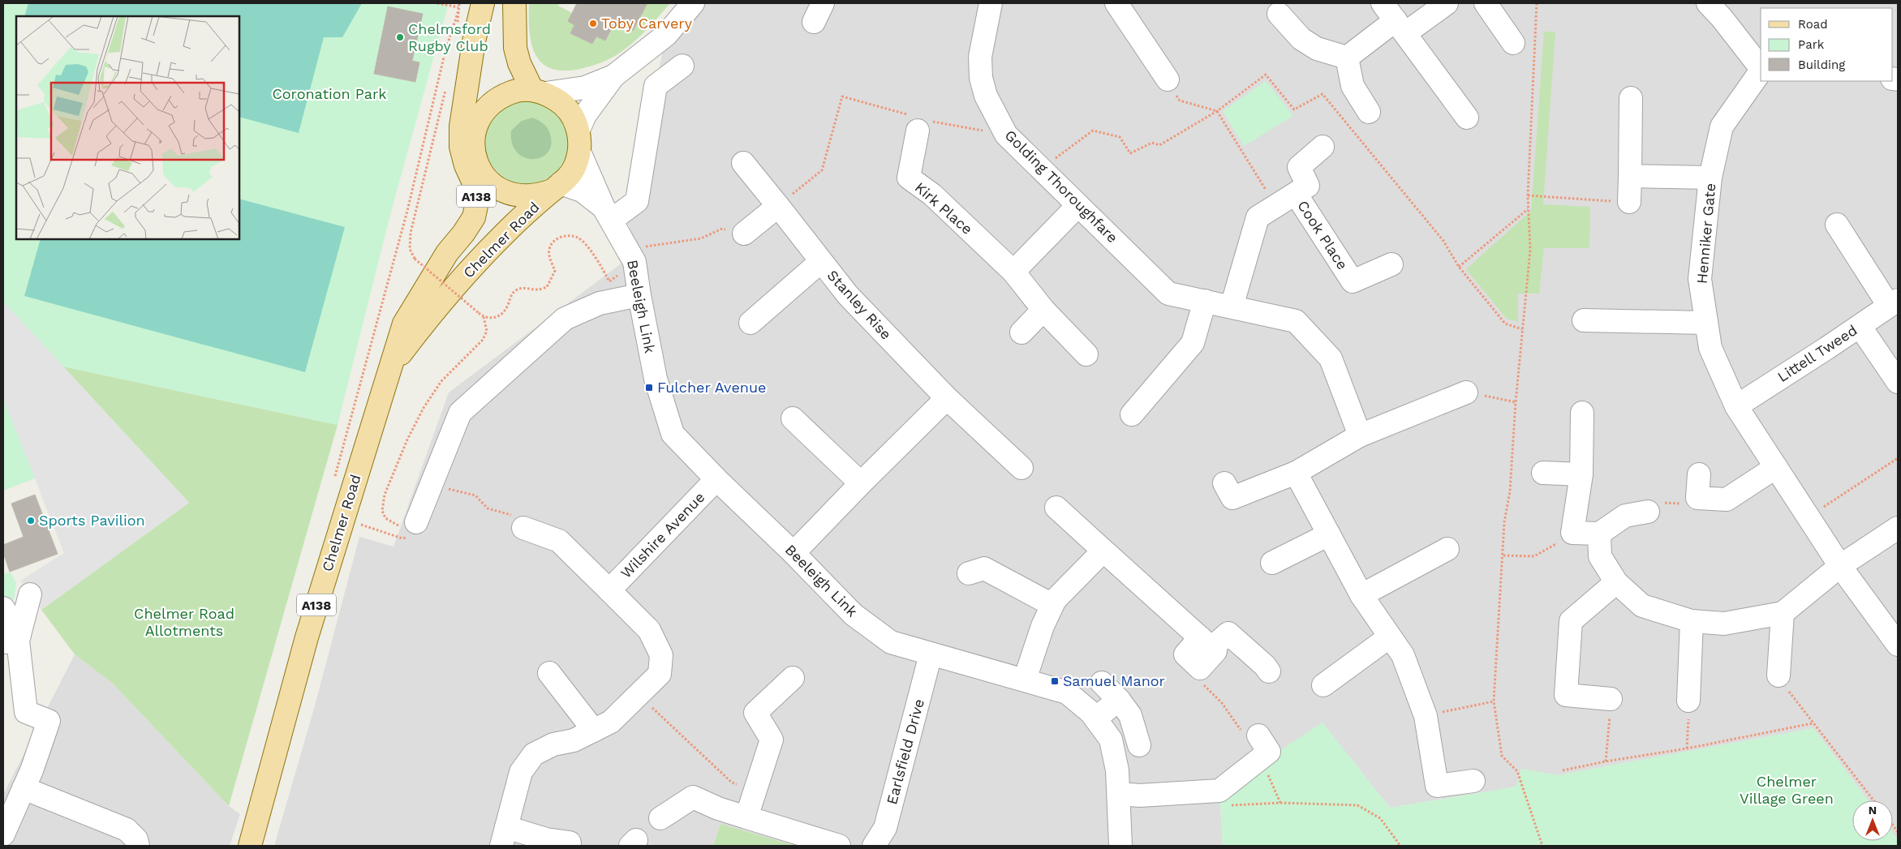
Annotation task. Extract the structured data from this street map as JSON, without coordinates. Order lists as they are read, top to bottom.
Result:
{
  "streets": {
    "main road": ["A138", "Chelmer Road"],
    "street": [
      "Golding Thoroughfare",
      "Kirk Place",
      "Henniker Gate",
      "Cook Place",
      "Stanley Rise",
      "Beeleigh Link",
      "Littell Tweed",
      "Wilshire Avenue",
      "Earlsfield Drive"
    ]
  },
  "crossings": [
    ["Golding Thoroughfare", "Cook Place"],
    ["Henniker Gate", "Littell Tweed"],
    ["Chelmer Road", "Beeleigh Link"],
    ["Beeleigh Link", "Wilshire Avenue"],
    ["Beeleigh Link", "Earlsfield Drive"]
  ],
  "parks": ["Coronation Park", "Chelmer Road Allotments", "Chelmer Village Green"],
  "places": {
    "other": ["Toby Carvery", "Chelmsford Rugby Club", "Sports Pavilion"],
    "transit": ["Fulcher Avenue", "Samuel Manor"]
  },
  "legend": ["Road", "Park", "Building"],
  "north": "top"
}
